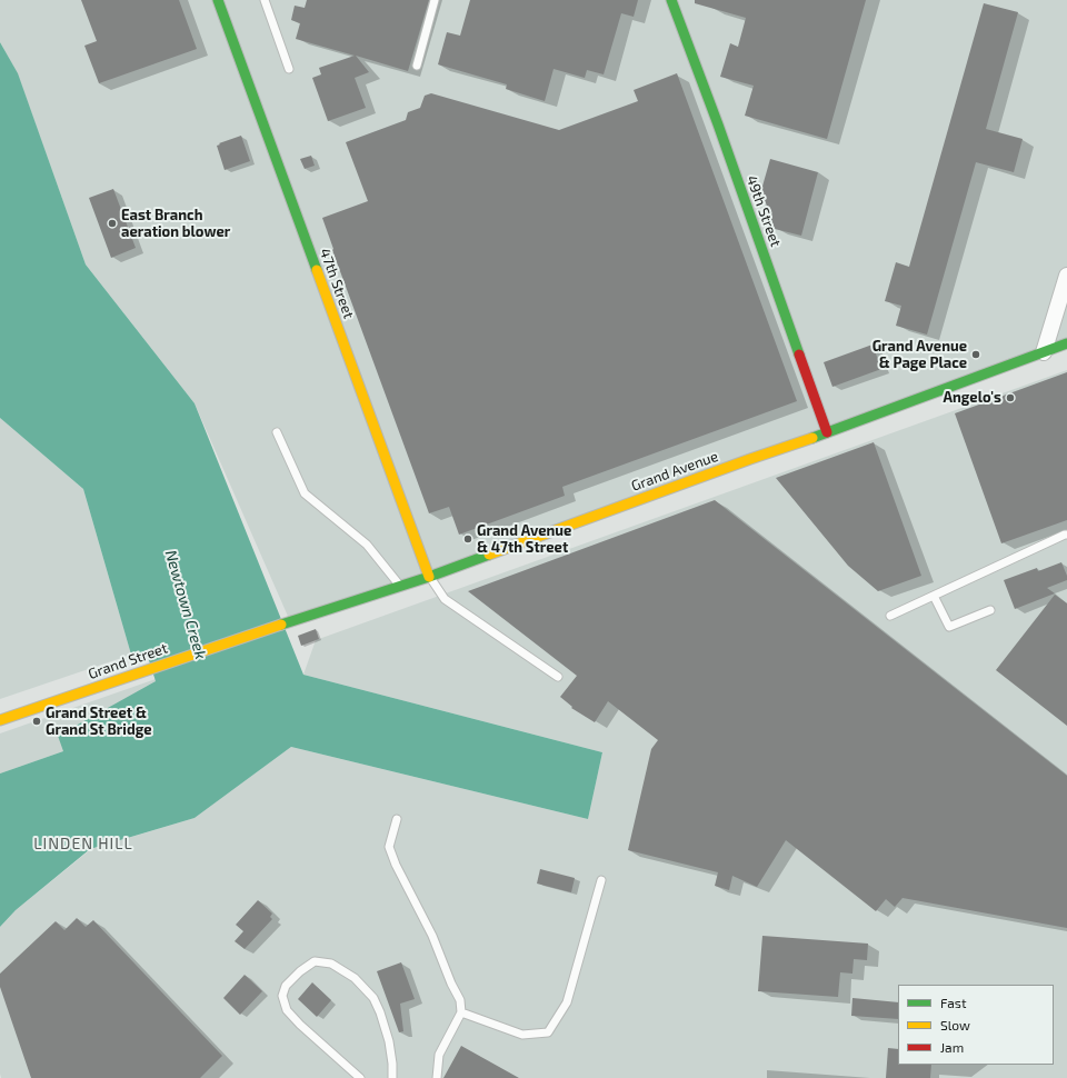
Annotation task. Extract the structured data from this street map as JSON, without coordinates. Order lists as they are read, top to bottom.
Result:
{
  "streets": {
    "main road": [
      "49th Street",
      "47th Street",
      "Grand Avenue",
      "Grand Street"
    ]
  },
  "crossings": [
    ["49th Street", "Grand Avenue"],
    ["47th Street", "Grand Avenue"],
    ["Grand Avenue", "Grand Street"]
  ],
  "districts": ["LINDEN HILL"],
  "water": ["Newtown Creek"],
  "places": [
    "East Branch aeration blower",
    "Grand Avenue & Page Place",
    "Angelo's",
    "Grand Avenue & 47th Street",
    "Grand Street & Grand St Bridge"
  ],
  "legend": ["Fast", "Slow", "Jam"]
}
